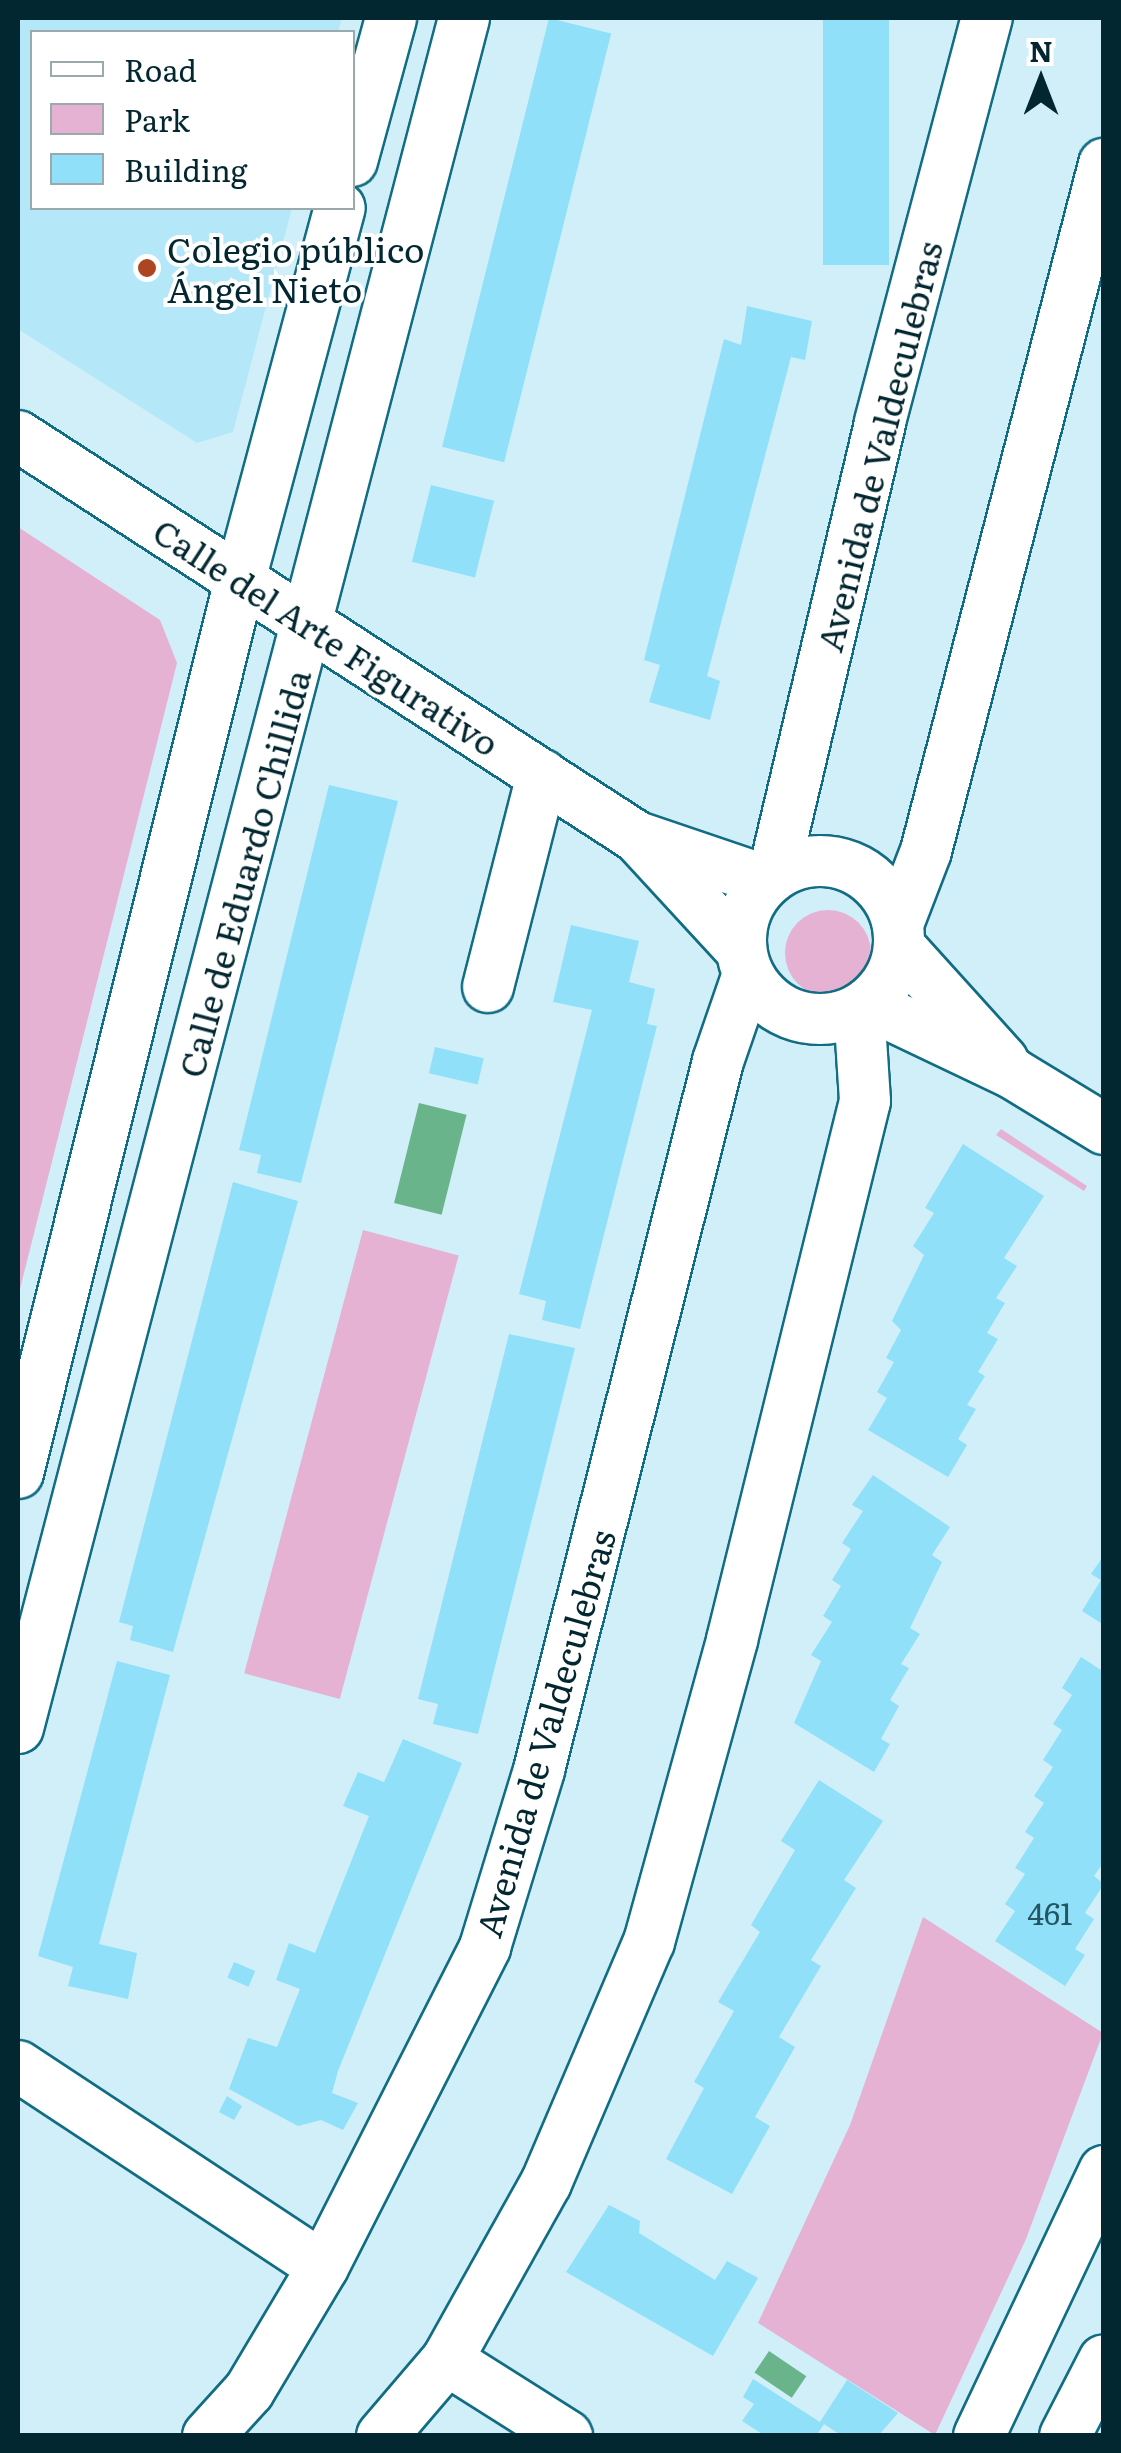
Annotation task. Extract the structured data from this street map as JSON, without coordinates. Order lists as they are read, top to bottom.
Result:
{
  "streets": {
    "street": ["Avenida de Valdeculebras", "Calle del Arte Figurativo", "Calle de Eduardo Chillida"]
  },
  "crossings": [
    ["Avenida de Valdeculebras", "Calle del Arte Figurativo"],
    ["Calle del Arte Figurativo", "Calle de Eduardo Chillida"]
  ],
  "places": ["Colegio público Ángel Nieto"],
  "house_numbers": ["461"],
  "legend": ["Road", "Park", "Building"],
  "north": "top"
}
